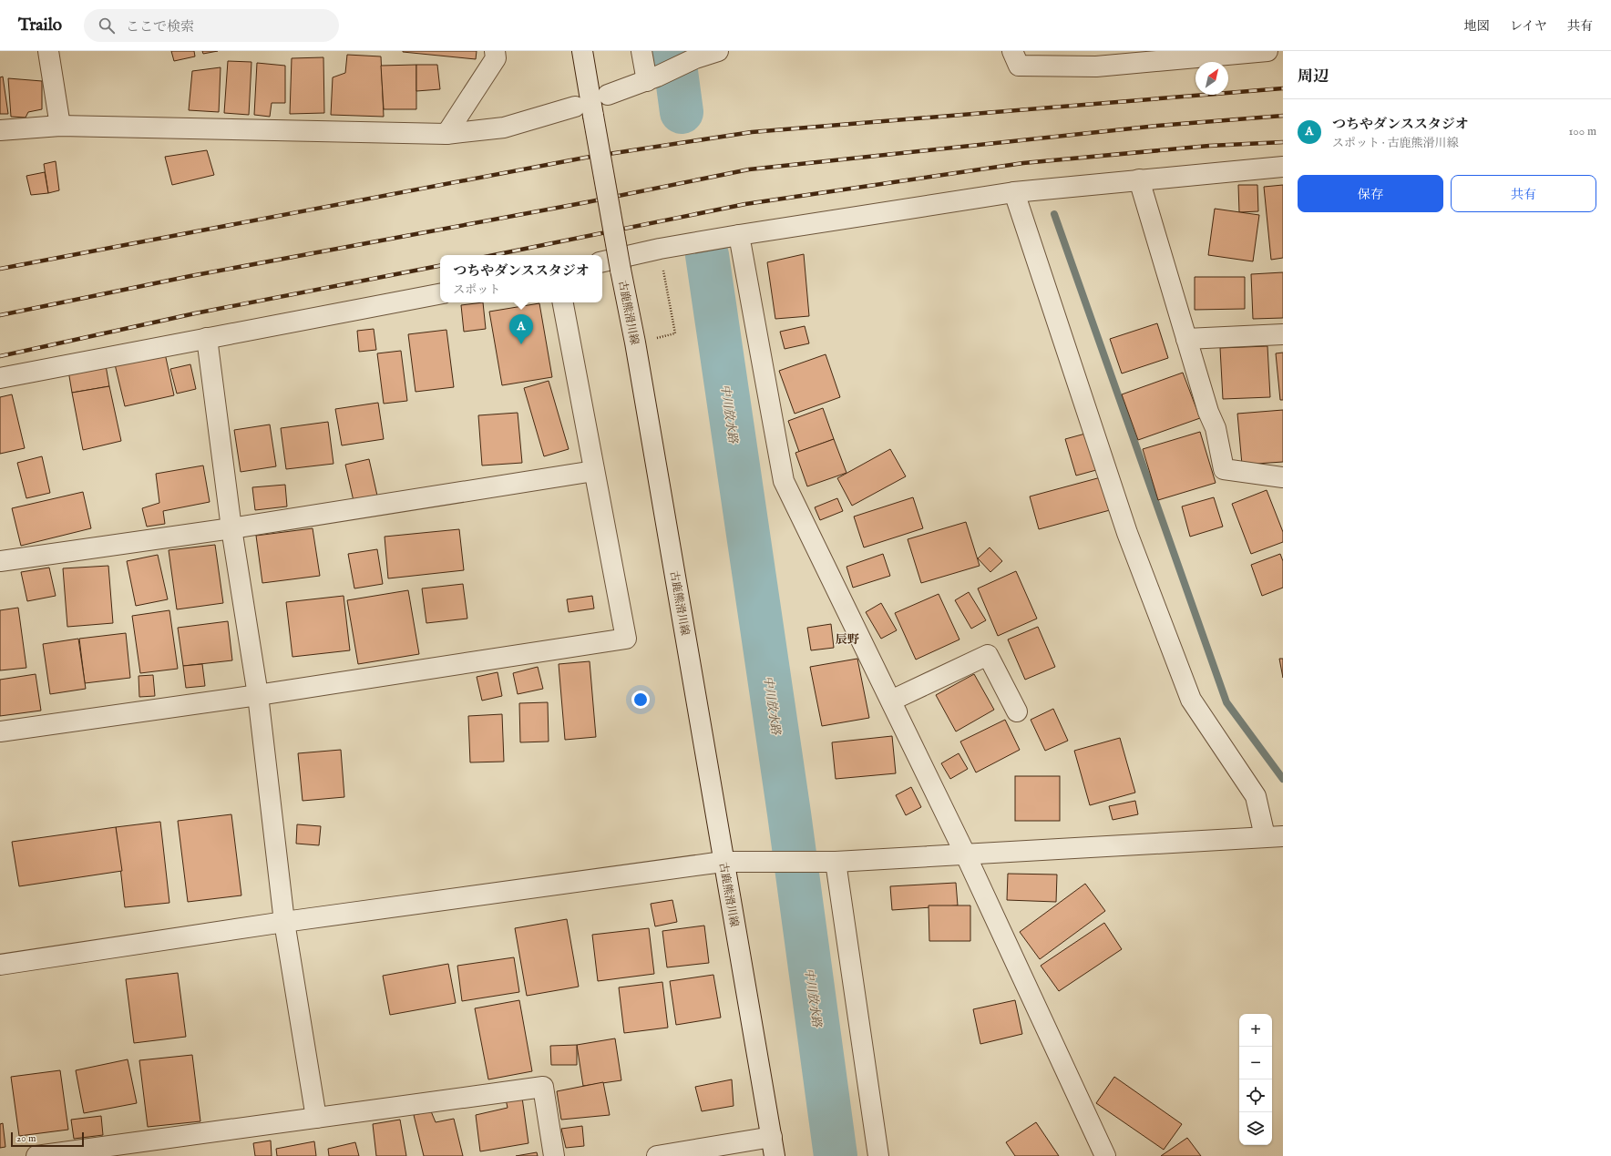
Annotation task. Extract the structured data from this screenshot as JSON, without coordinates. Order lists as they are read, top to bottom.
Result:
{
  "streets": {
    "street": ["古鹿熊滑川線"]
  },
  "districts": ["辰野"],
  "water": ["中川放水路"],
  "scale_bar": "20 m",
  "north": "top right",
  "page": {
    "header": "Trailo",
    "search": "ここで検索",
    "nav": ["地図", "レイヤ", "共有"],
    "heading": "周辺",
    "list": [
      {
        "mark": "A",
        "name": "つちやダンススタジオ",
        "note": "スポット · 古鹿熊滑川線",
        "value": "100 m"
      }
    ],
    "buttons": ["保存", "共有"],
    "popup": ["つちやダンススタジオ", "スポット"],
    "pins": "A",
    "map_buttons": ["+", "−"],
    "scale": "20 m"
  }
}
